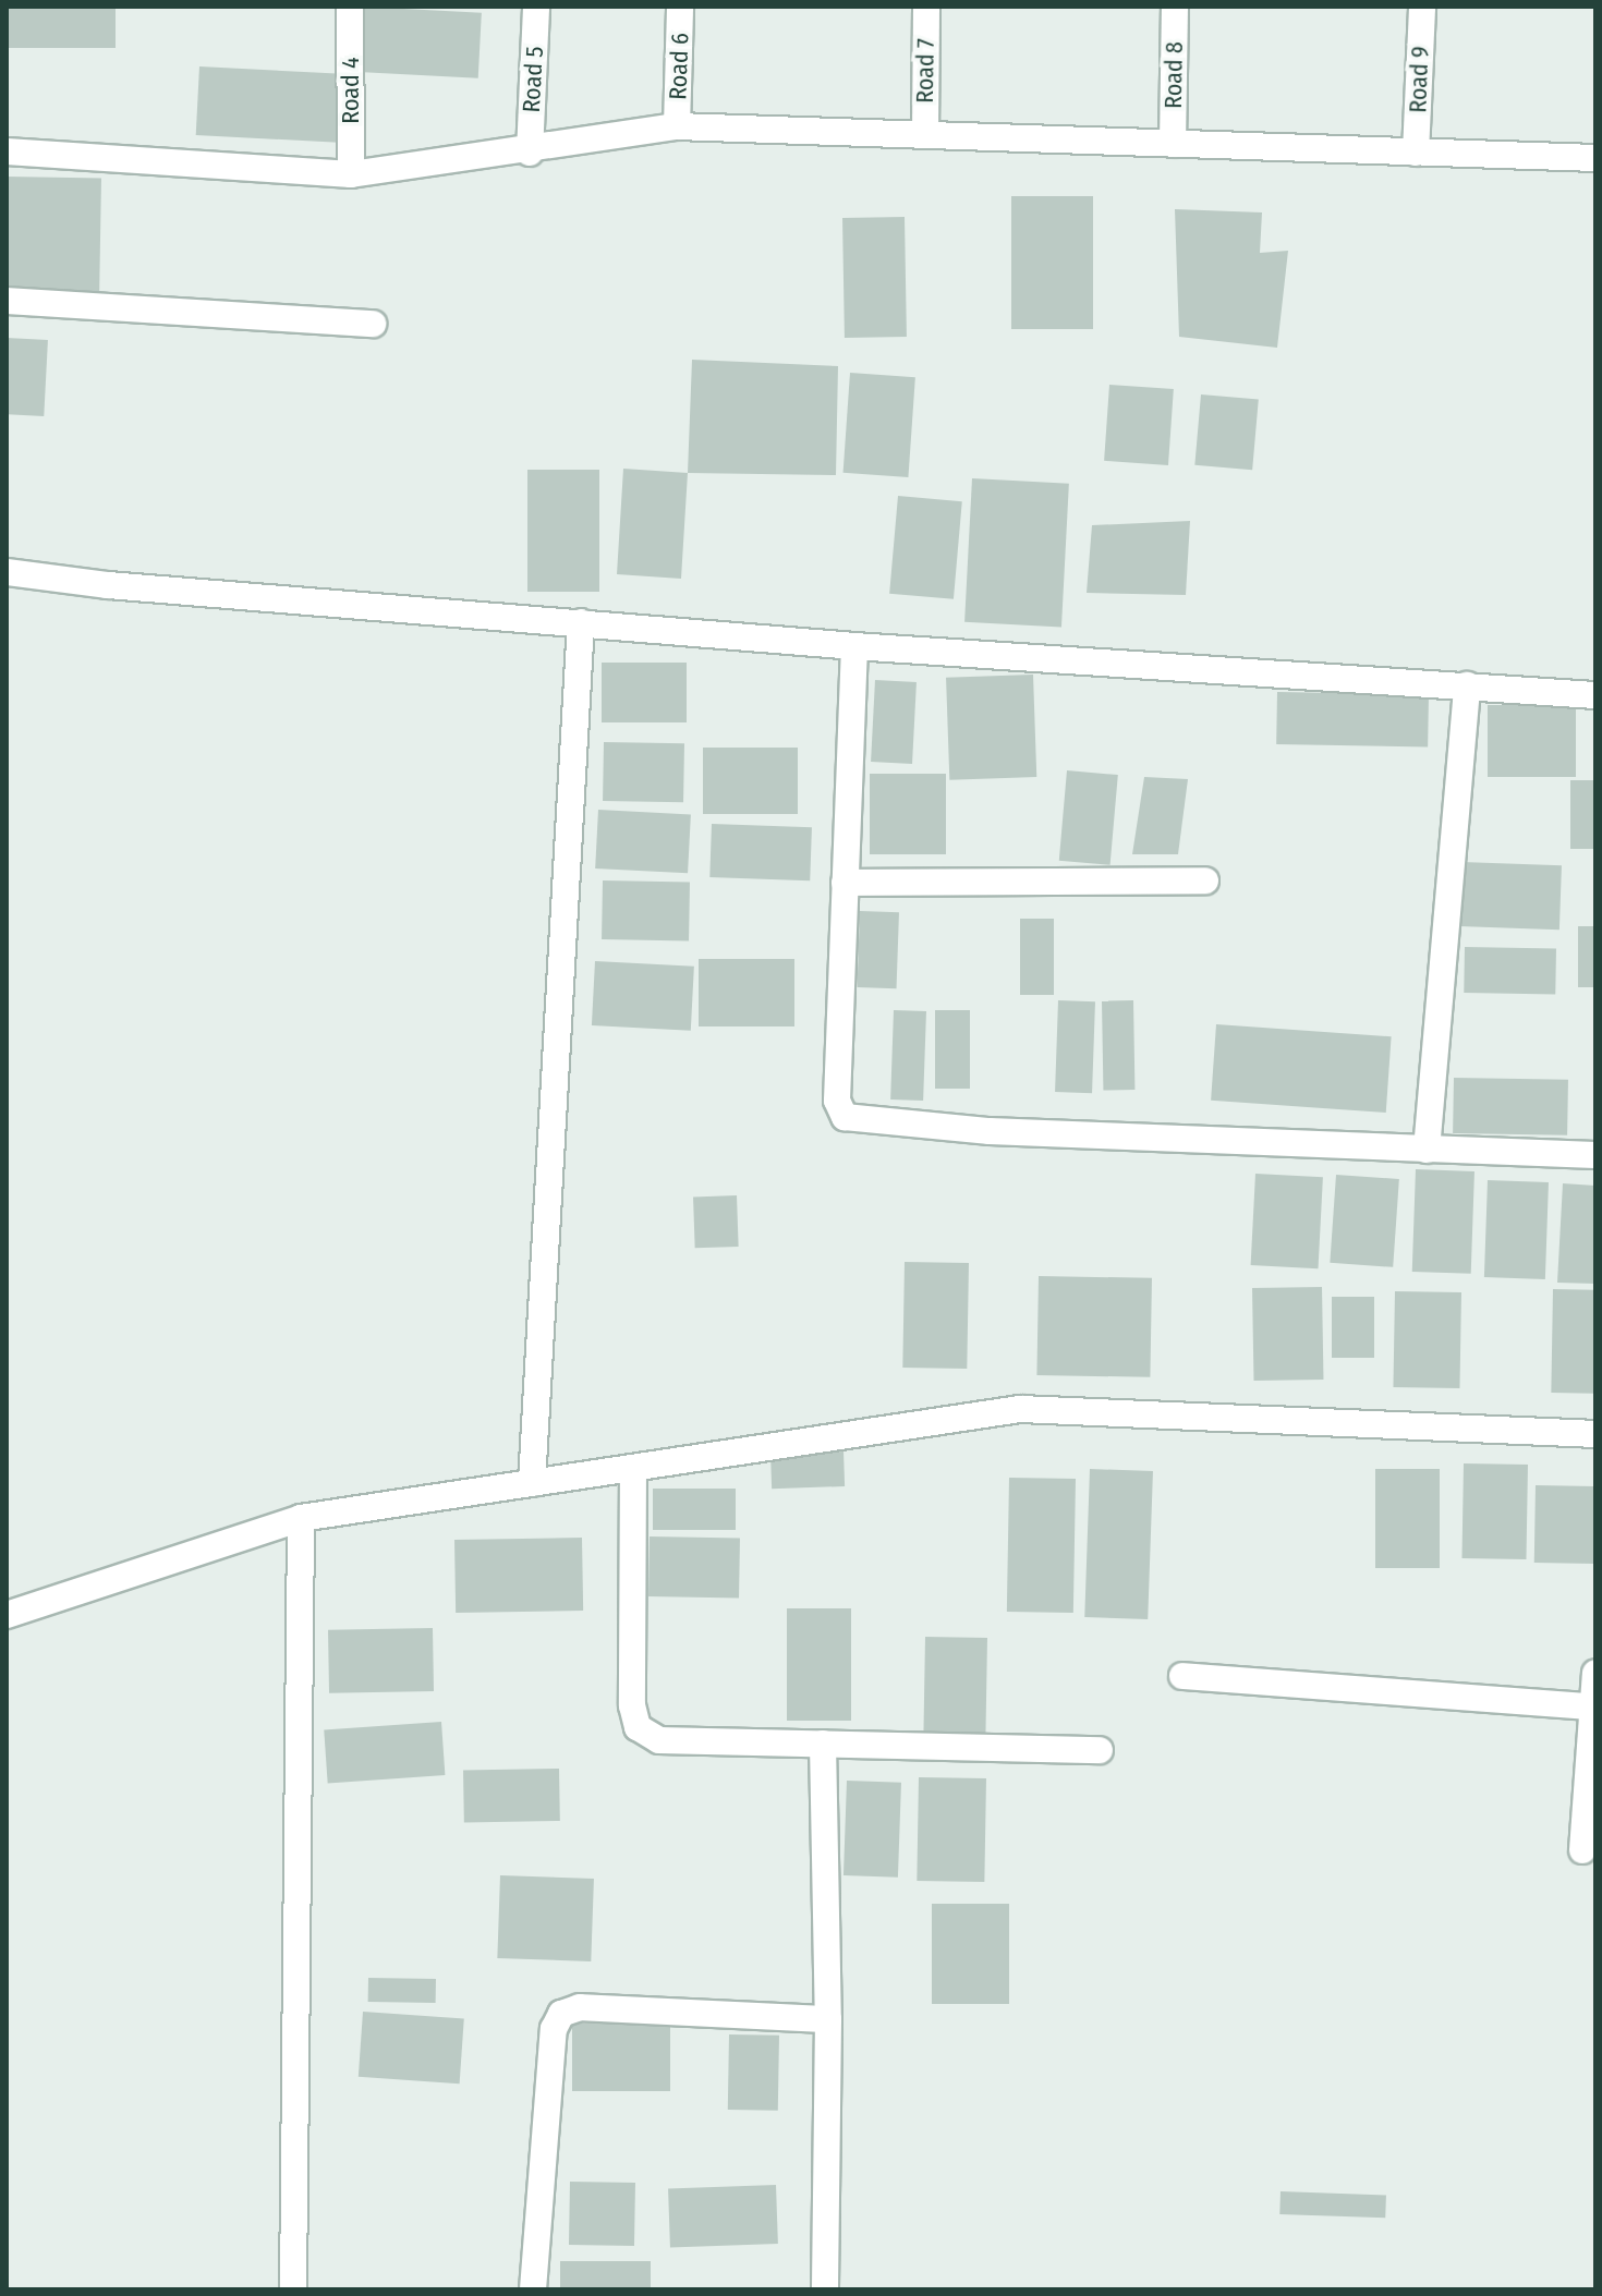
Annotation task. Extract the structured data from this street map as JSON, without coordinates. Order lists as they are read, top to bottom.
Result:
{
  "streets": {
    "street": [
      "Road 6",
      "Road 7",
      "Road 8",
      "Road 5",
      "Road 9",
      "Road 4"
    ]
  }
}
